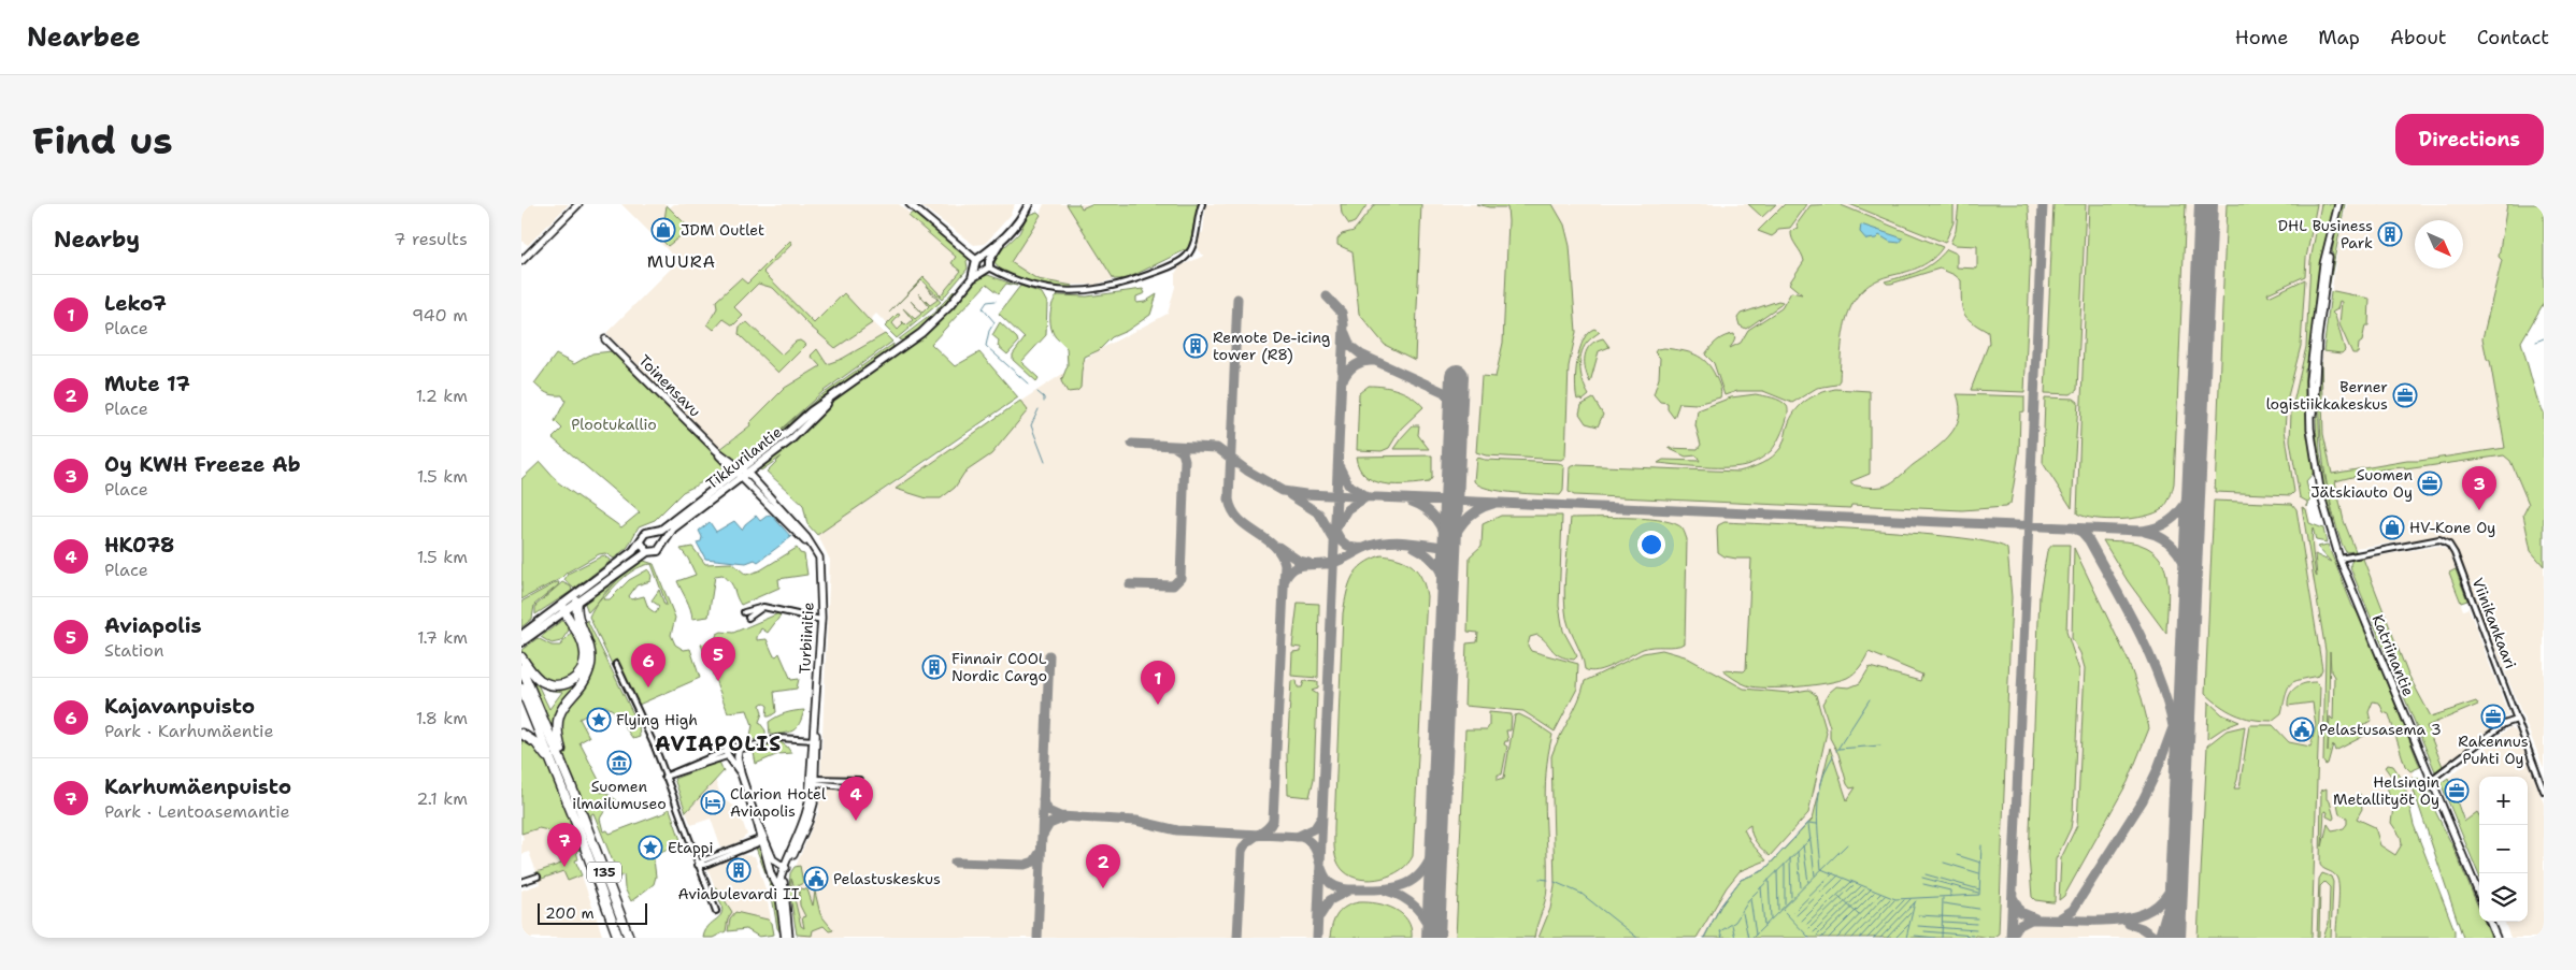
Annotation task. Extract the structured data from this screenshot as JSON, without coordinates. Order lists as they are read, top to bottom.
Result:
{
  "streets": {
    "highway": ["135"],
    "main road": ["Tikkurilantie"],
    "street": [
      "Toinensavu",
      "Viinikankaari",
      "Turbiinitie",
      "Katriinantie"
    ]
  },
  "crossings": [
    ["Toinensavu", "Tikkurilantie"],
    ["Toinensavu", "Turbiinitie"],
    ["Tikkurilantie", "Turbiinitie"],
    ["Viinikankaari", "Katriinantie"]
  ],
  "districts": ["MUURA", "AVIAPOLIS"],
  "parks": ["Plootukallio"],
  "places": {
    "shop": ["JDM Outlet", "HV-Kone Oy"],
    "building": [
      "DHL Business Park",
      "Remote De-icing tower (R8)",
      "Finnair COOL Nordic Cargo",
      "Aviabulevardi II"
    ],
    "office": [
      "Berner logistiikkakeskus",
      "Suomen Jätskiauto Oy",
      "Rakennus Puhti Oy",
      "Helsingin Metallityöt Oy"
    ],
    "place": ["Flying High", "Etappi"],
    "public building": ["Pelastusasema 3", "Pelastuskeskus"],
    "museum": ["Suomen ilmailumuseo"],
    "hotel": ["Clarion Hotel Aviapolis"]
  },
  "scale_bar": "200 m",
  "north": "bottom right",
  "page": {
    "header": "Nearbee",
    "nav": [
      "Home",
      "Map",
      "About",
      "Contact"
    ],
    "buttons": "Directions",
    "title": "Find us",
    "heading": ["Nearby", "7 results"],
    "list": [
      {
        "mark": "1",
        "name": "Leko7",
        "note": "Place",
        "value": "940 m"
      },
      {
        "mark": "2",
        "name": "Mute 17",
        "note": "Place",
        "value": "1.2 km"
      },
      {
        "mark": "3",
        "name": "Oy KWH Freeze Ab",
        "note": "Place",
        "value": "1.5 km"
      },
      {
        "mark": "4",
        "name": "HK078",
        "note": "Place",
        "value": "1.5 km"
      },
      {
        "mark": "5",
        "name": "Aviapolis",
        "note": "Station",
        "value": "1.7 km"
      },
      {
        "mark": "6",
        "name": "Kajavanpuisto",
        "note": "Park · Karhumäentie",
        "value": "1.8 km"
      },
      {
        "mark": "7",
        "name": "Karhumäenpuisto",
        "note": "Park · Lentoasemantie",
        "value": "2.1 km"
      }
    ],
    "pins": [
      "3",
      "5",
      "6",
      "1",
      "4",
      "7",
      "2"
    ],
    "map_buttons": ["+", "−"],
    "scale": "200 m"
  }
}
